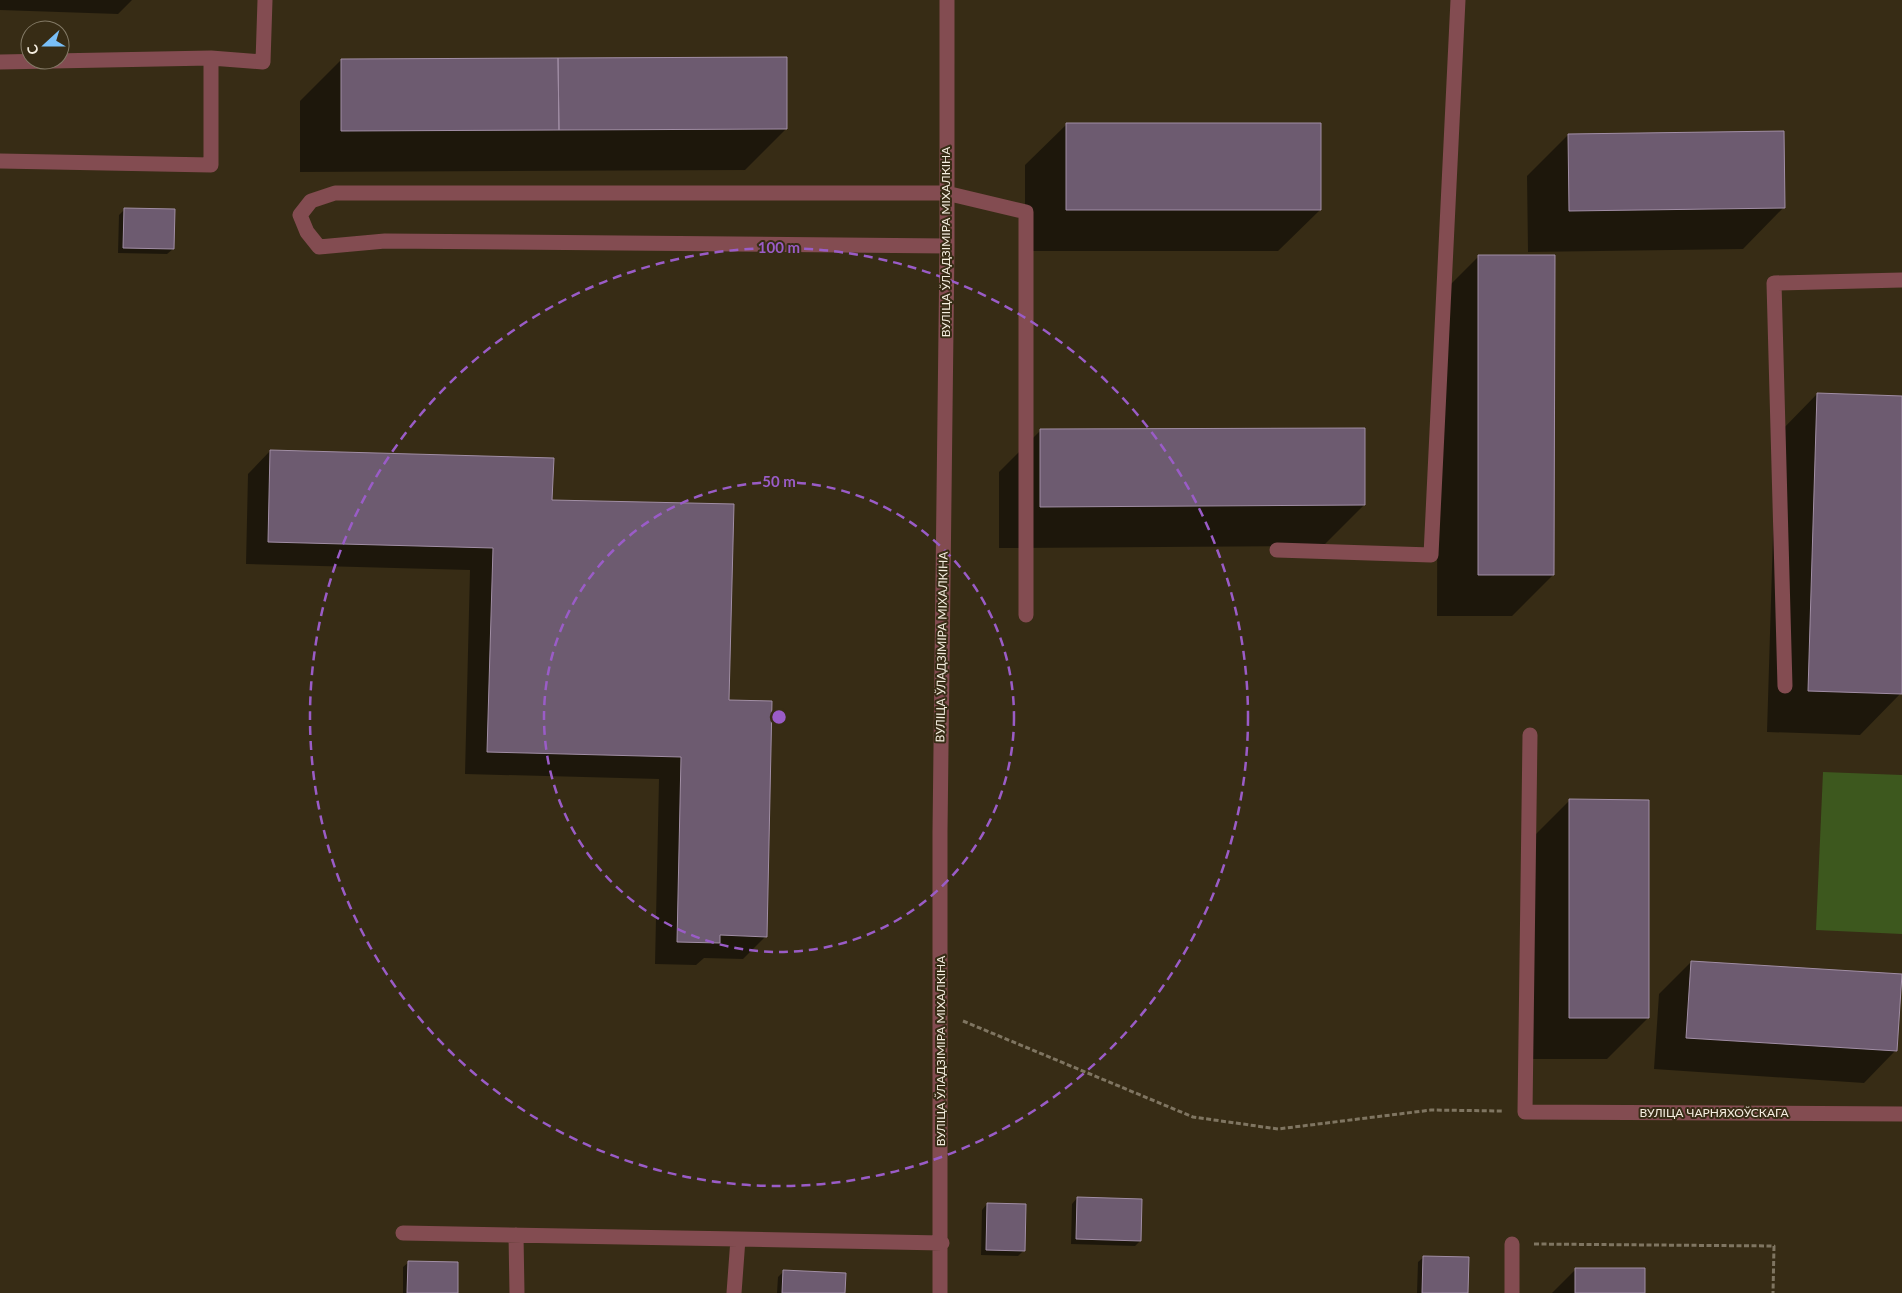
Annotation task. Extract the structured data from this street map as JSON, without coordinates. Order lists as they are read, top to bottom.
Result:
{
  "streets": {
    "street": ["ВУЛІЦА ЎЛАДЗІМІРА МІХАЛКІНА", "ВУЛІЦА ЧАРНЯХОЎСКАГА"]
  },
  "north": "left",
  "rings": ["100 m", "50 m"]
}
